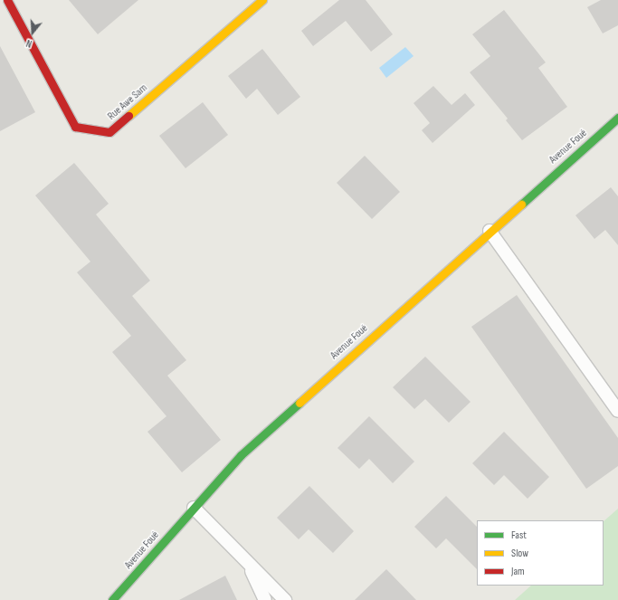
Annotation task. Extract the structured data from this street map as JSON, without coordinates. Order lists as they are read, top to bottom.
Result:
{
  "streets": {
    "street": ["Rue Awe Sam", "Avenue Foué"]
  },
  "legend": ["Fast", "Slow", "Jam"],
  "north": "bottom"
}
